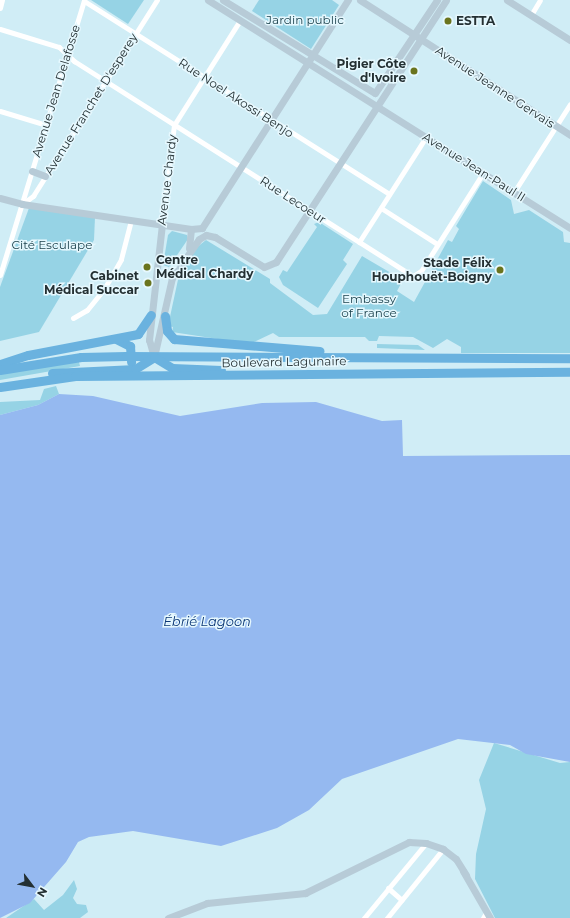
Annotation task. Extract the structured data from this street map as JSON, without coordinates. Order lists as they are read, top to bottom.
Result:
{
  "streets": {
    "highway": ["Boulevard Lagunaire"],
    "street": [
      "Avenue Jeanne Gervais",
      "Avenue Jean Delafosse",
      "Rue Noel Akossi Benjo",
      "Avenue Franchet D'esperey",
      "Avenue Jean-Paul II",
      "Avenue Chardy",
      "Rue Lecoeur"
    ]
  },
  "crossings": [
    ["Avenue Jean Delafosse", "Rue Noel Akossi Benjo"],
    ["Avenue Jean Delafosse", "Avenue Franchet D'esperey"],
    ["Avenue Jean Delafosse", "Rue Lecoeur"],
    ["Rue Noel Akossi Benjo", "Avenue Franchet D'esperey"],
    ["Rue Noel Akossi Benjo", "Avenue Chardy"],
    ["Avenue Franchet D'esperey", "Rue Lecoeur"],
    ["Avenue Jean-Paul II", "Avenue Chardy"],
    ["Avenue Jean-Paul II", "Rue Lecoeur"],
    ["Avenue Chardy", "Rue Lecoeur"]
  ],
  "water": ["Ébrié Lagoon"],
  "parks": ["Jardin public", "Cité Esculape", "Embassy of France"],
  "places": [
    "ESTTA",
    "Pigier Côte d'Ivoire",
    "Centre Médical Chardy",
    "Stade Félix Houphouët-Boigny",
    "Cabinet Médical Succar"
  ],
  "north": "bottom right"
}
